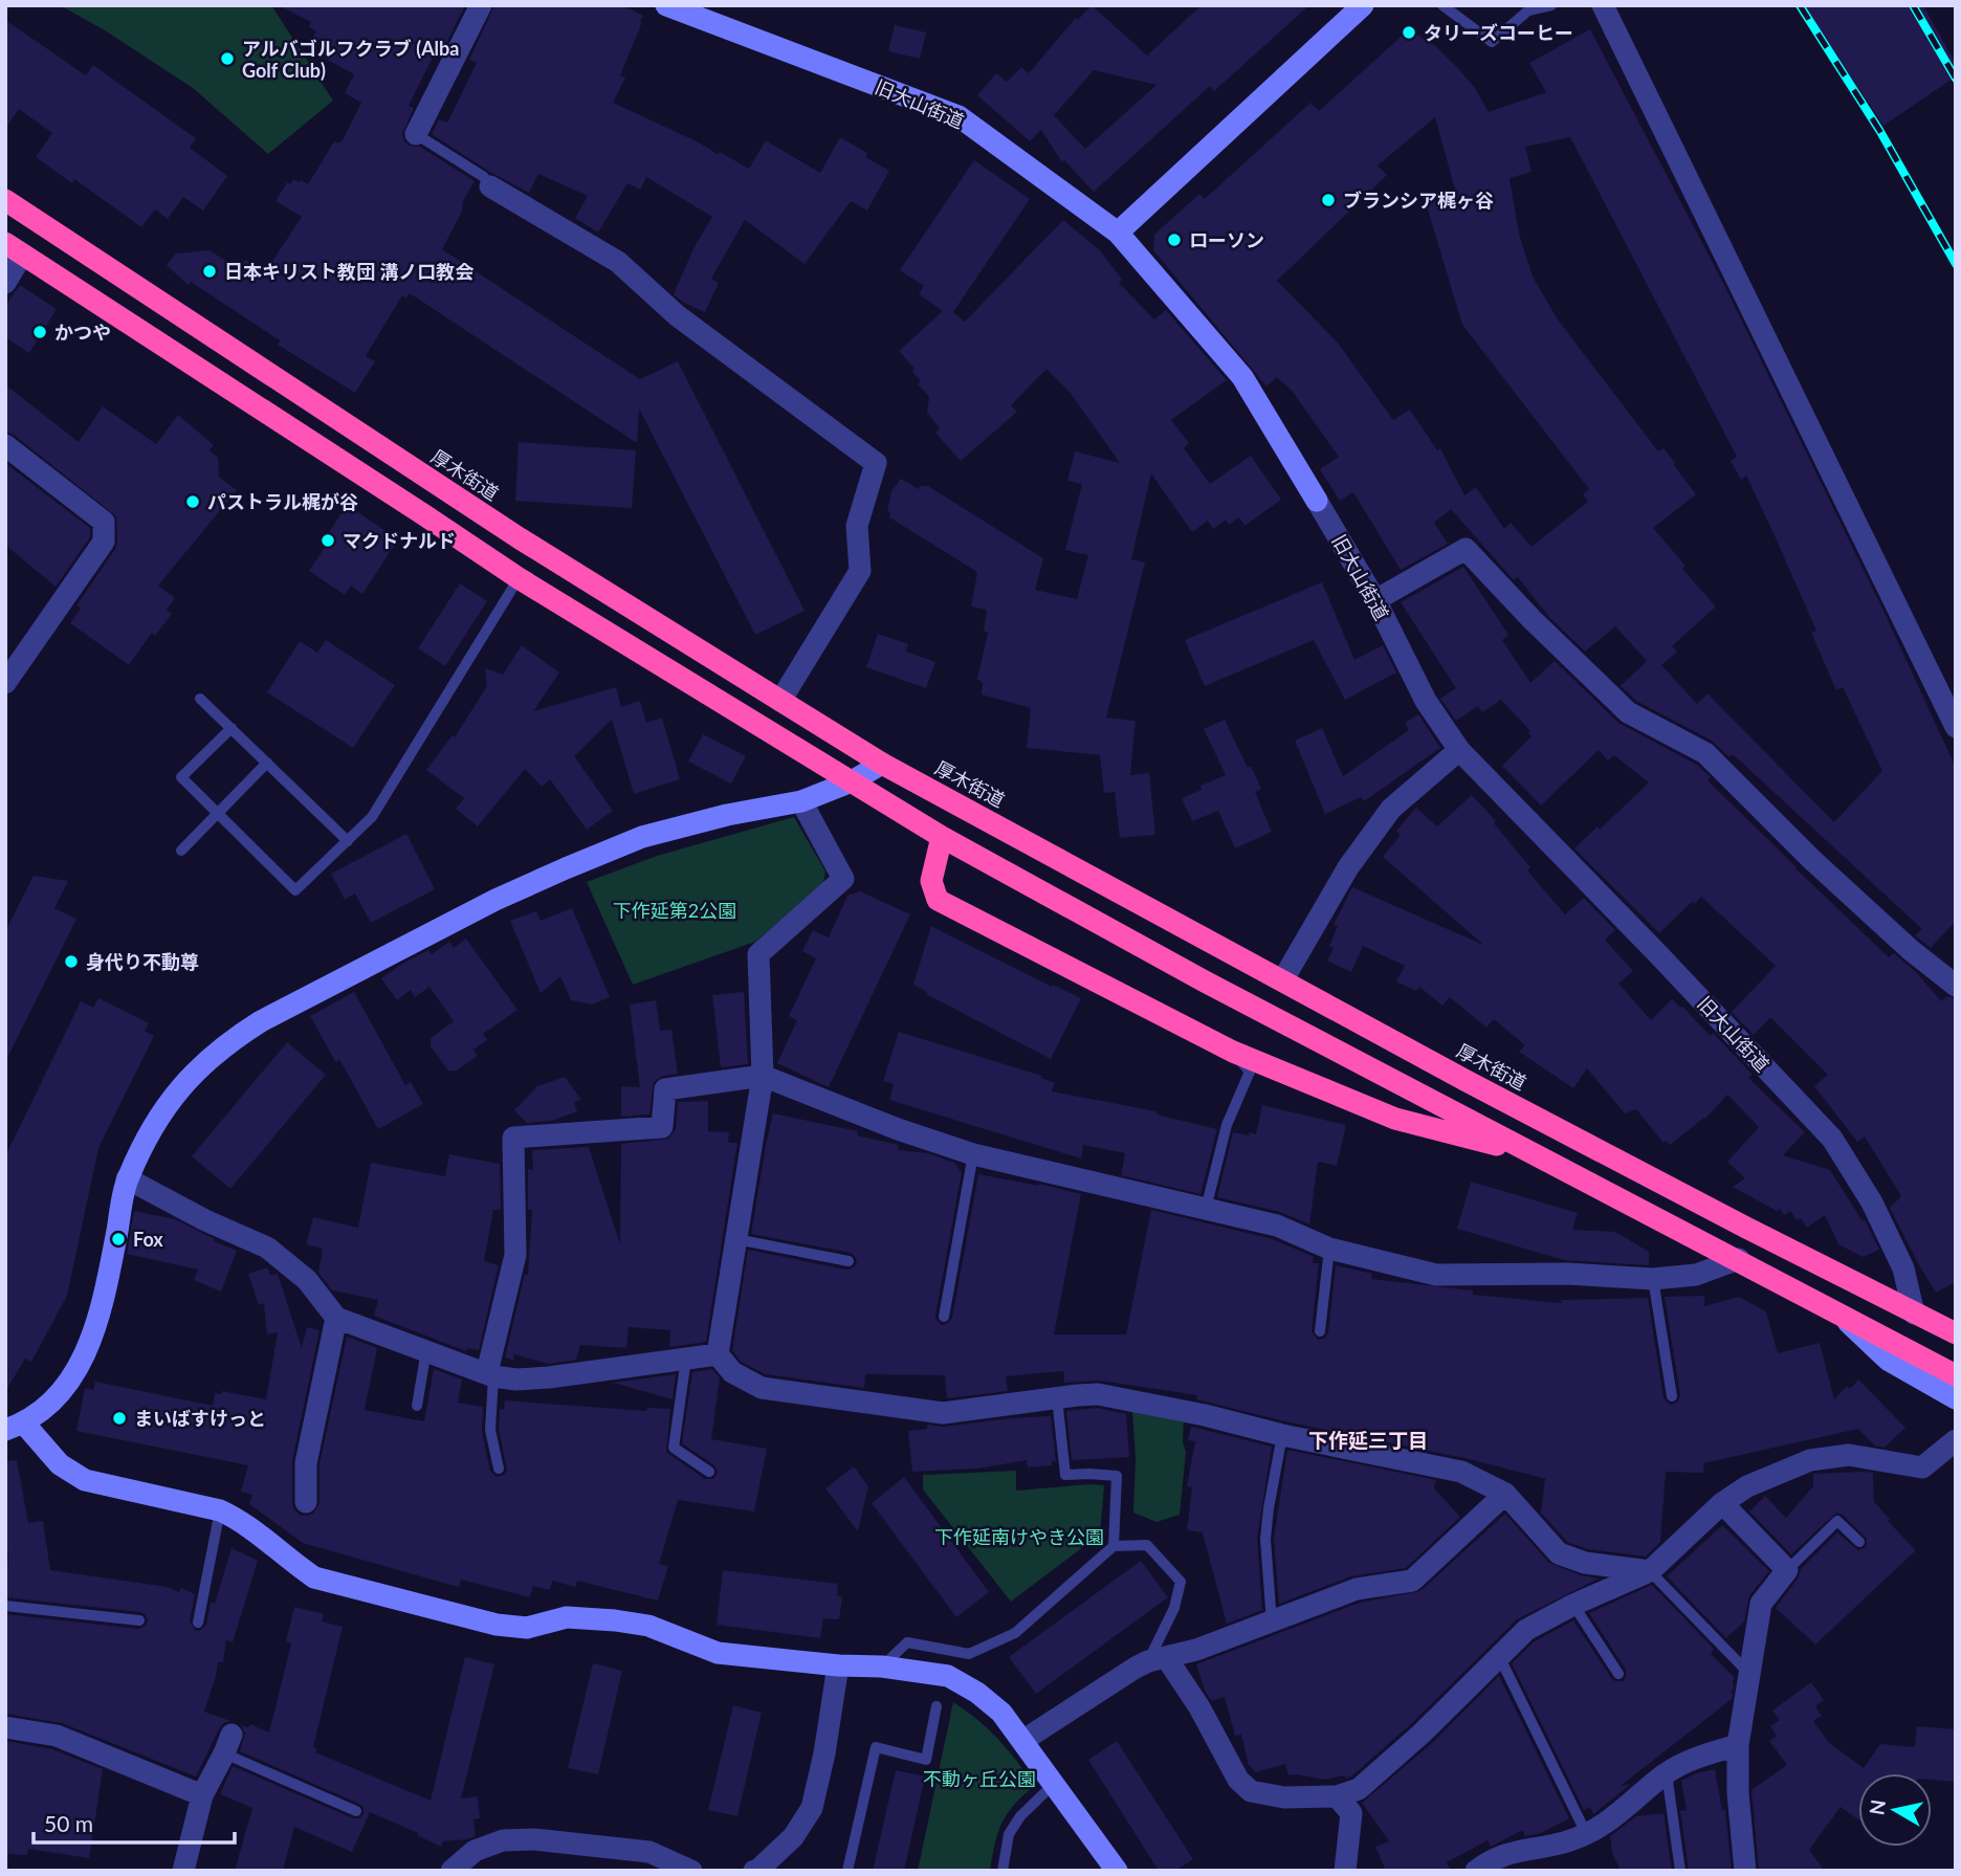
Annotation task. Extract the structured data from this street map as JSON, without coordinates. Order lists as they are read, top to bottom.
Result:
{
  "streets": {
    "highway": ["厚木街道"],
    "street": ["旧大山街道"]
  },
  "crossings": [
    ["旧大山街道", "厚木街道"]
  ],
  "districts": ["下作延三丁目"],
  "parks": ["下作延第2公園", "下作延南けやき公園", "不動ヶ丘公園"],
  "places": [
    "タリーズコーヒー",
    "アルバゴルフクラブ (Alba Golf Club)",
    "ブランシア梶ヶ谷",
    "ローソン",
    "日本キリスト教団 溝ノ口教会",
    "かつや",
    "パストラル梶が谷",
    "マクドナルド",
    "身代り不動尊",
    "Fox",
    "まいばすけっと"
  ],
  "scale_bar": "50 m",
  "north": "left"
}
